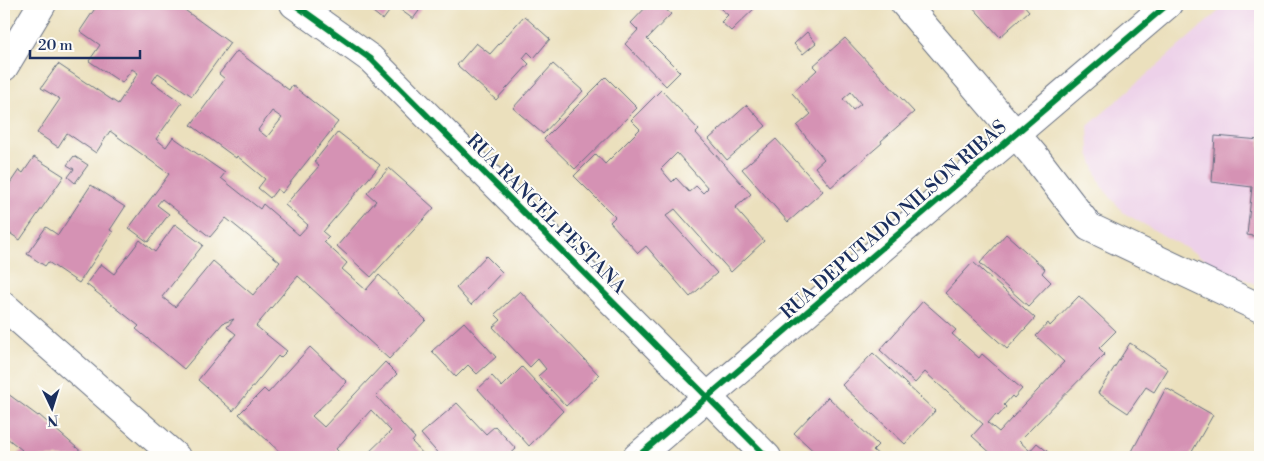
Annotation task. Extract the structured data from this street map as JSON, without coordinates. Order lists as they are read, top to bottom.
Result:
{
  "streets": {
    "street": ["RUA RANGEL PESTANA", "RUA DEPUTADO NILSON RIBAS"]
  },
  "crossings": [
    ["RUA RANGEL PESTANA", "RUA DEPUTADO NILSON RIBAS"]
  ],
  "scale_bar": "20 m",
  "north": "bottom"
}
